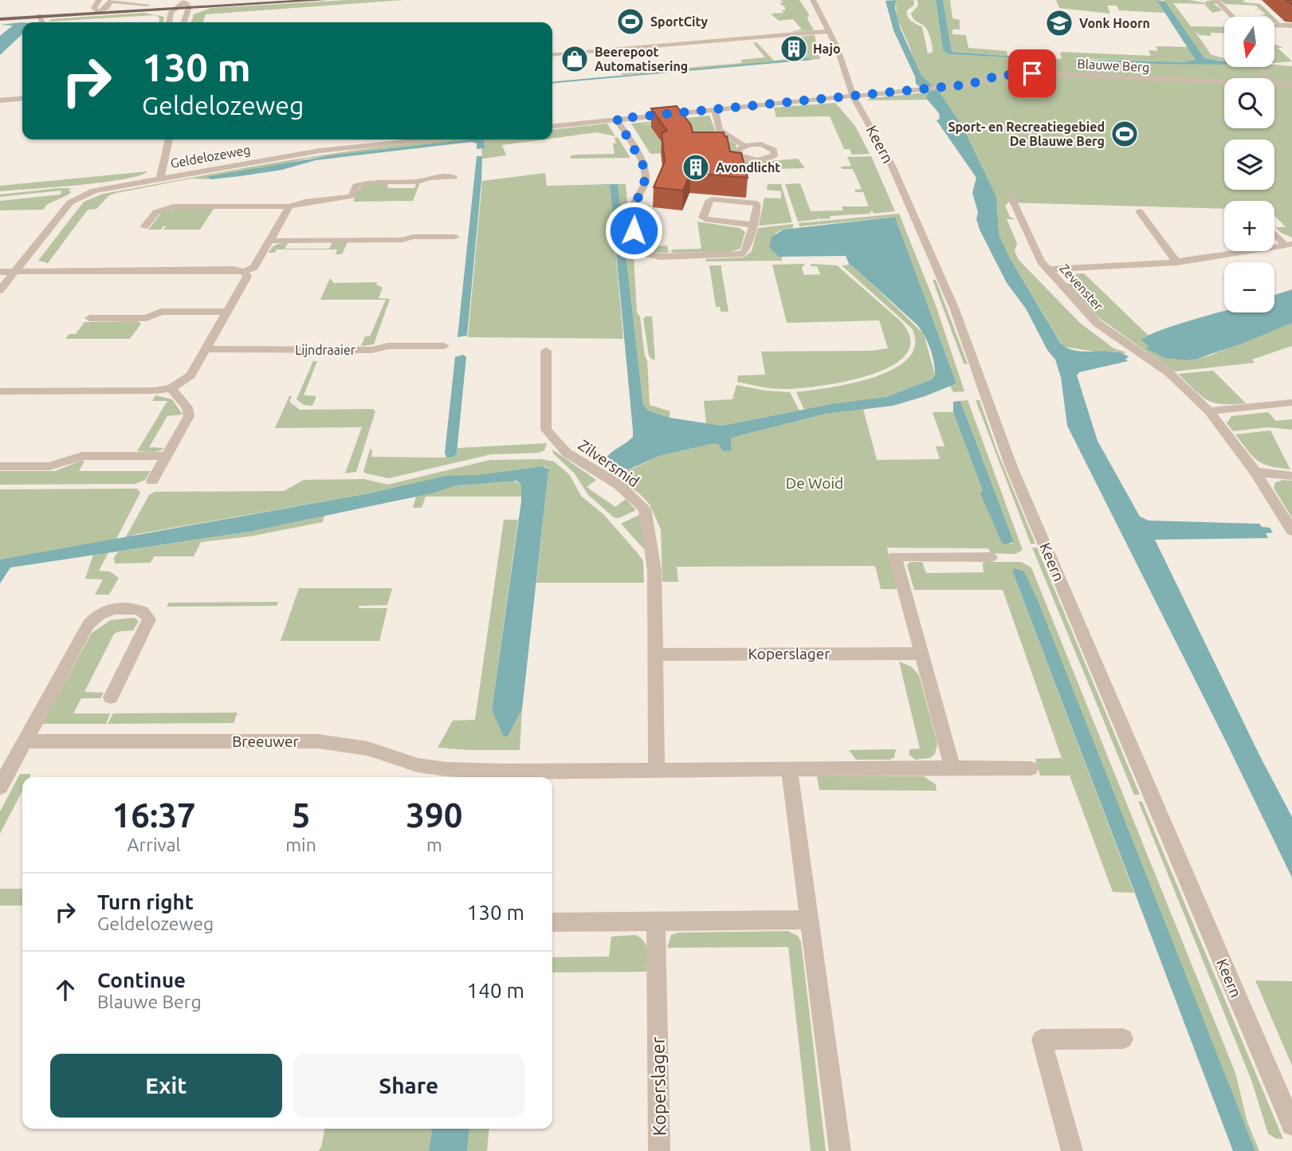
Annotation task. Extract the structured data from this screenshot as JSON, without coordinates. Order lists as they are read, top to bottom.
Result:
{
  "streets": {
    "street": [
      "Blauwe Berg",
      "Keern",
      "Geldelozeweg",
      "Zevenster",
      "Lijndraaier",
      "Zilversmid",
      "Koperslager",
      "Breeuwer"
    ]
  },
  "crossings": [
    ["Blauwe Berg", "Keern"],
    ["Zilversmid", "Koperslager"]
  ],
  "parks": ["De Woid"],
  "places": {
    "sports": ["SportCity", "Sport- en Recreatiegebied De Blauwe Berg"],
    "school or university": ["Vonk Hoorn"],
    "building": ["Hajo", "Avondlicht"],
    "shop": ["Beerepoot Automatisering"]
  },
  "north": "bottom",
  "page": {
    "map_buttons": ["+", "−"],
    "turn": ["130 m", "Geldelozeweg"],
    "eta": [
      "16:37",
      "Arrival",
      "5",
      "min",
      "390",
      "m"
    ],
    "list": [
      {
        "name": "Turn right",
        "note": "Geldelozeweg",
        "value": "130 m"
      },
      {
        "name": "Continue",
        "note": "Blauwe Berg",
        "value": "140 m"
      }
    ],
    "buttons": ["Exit", "Share"]
  }
}
